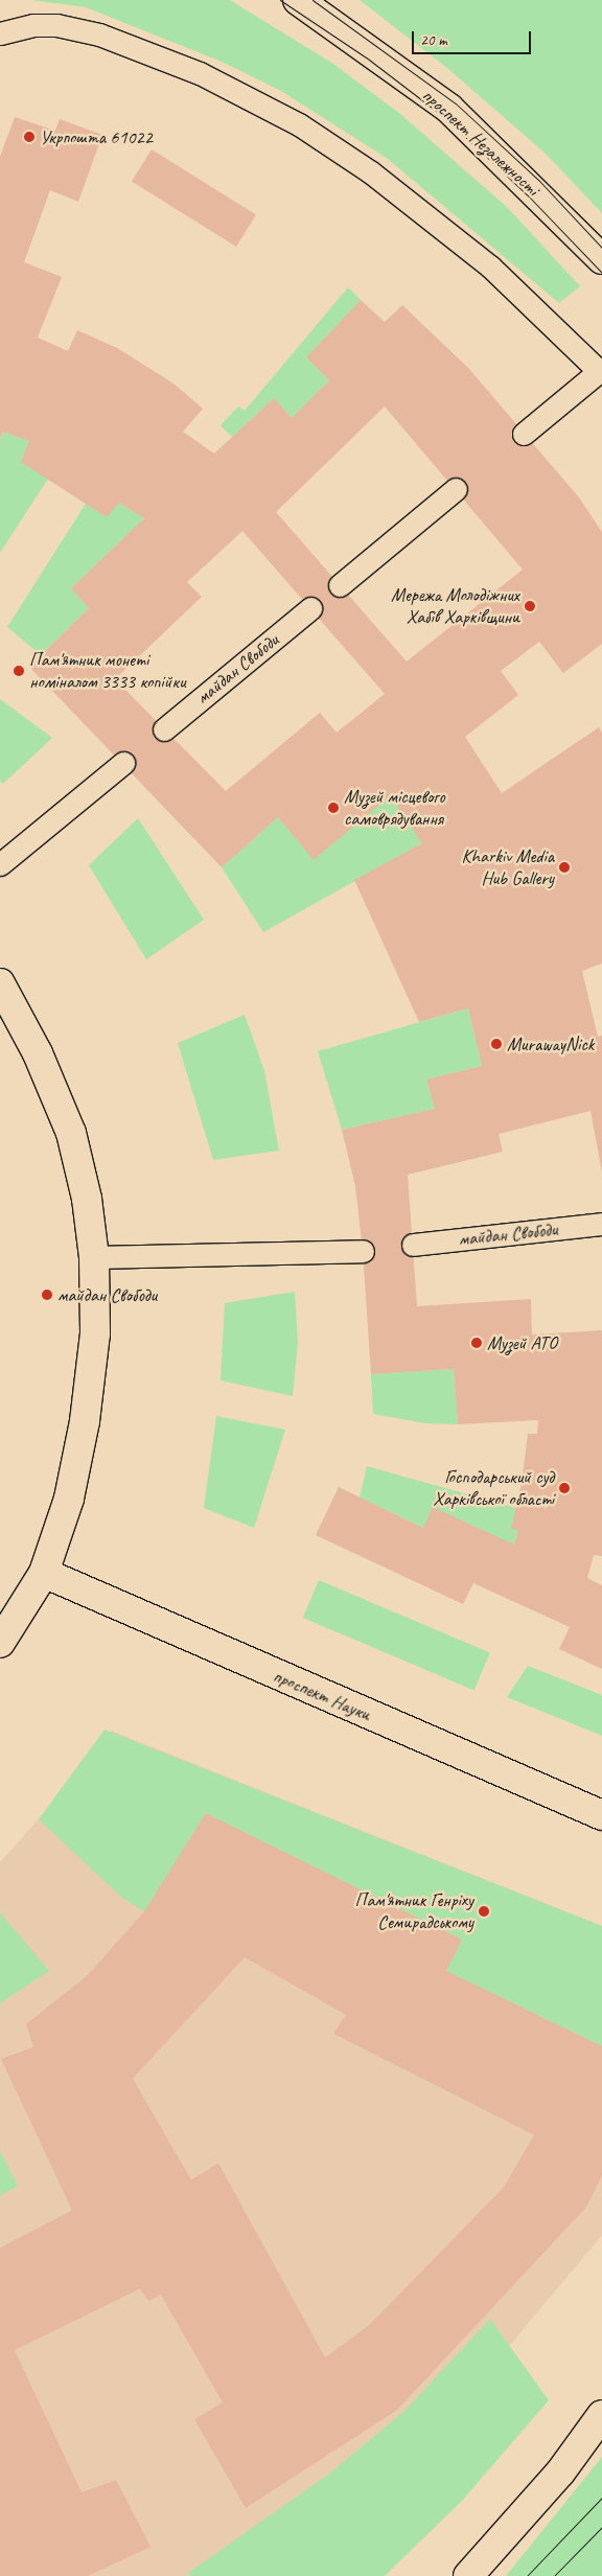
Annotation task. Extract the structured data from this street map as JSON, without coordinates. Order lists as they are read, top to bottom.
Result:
{
  "streets": {
    "main road": ["проспект Незалежності", "проспект Науки"],
    "lane": ["майдан Свободи"]
  },
  "places": [
    "Укрпошта 61022",
    "Мережа Молодіжних Хабів Харківщини",
    "Пам'ятник монеті номіналом 3333 копійки",
    "Музей місцевого самоврядування",
    "Kharkiv Media Hub Gallery",
    "MurawayNick",
    "майдан Свободи",
    "Музей АТО",
    "Господарський суд Харківської області",
    "Пам'ятник Генріху Семирадському"
  ],
  "scale_bar": "20 m"
}
